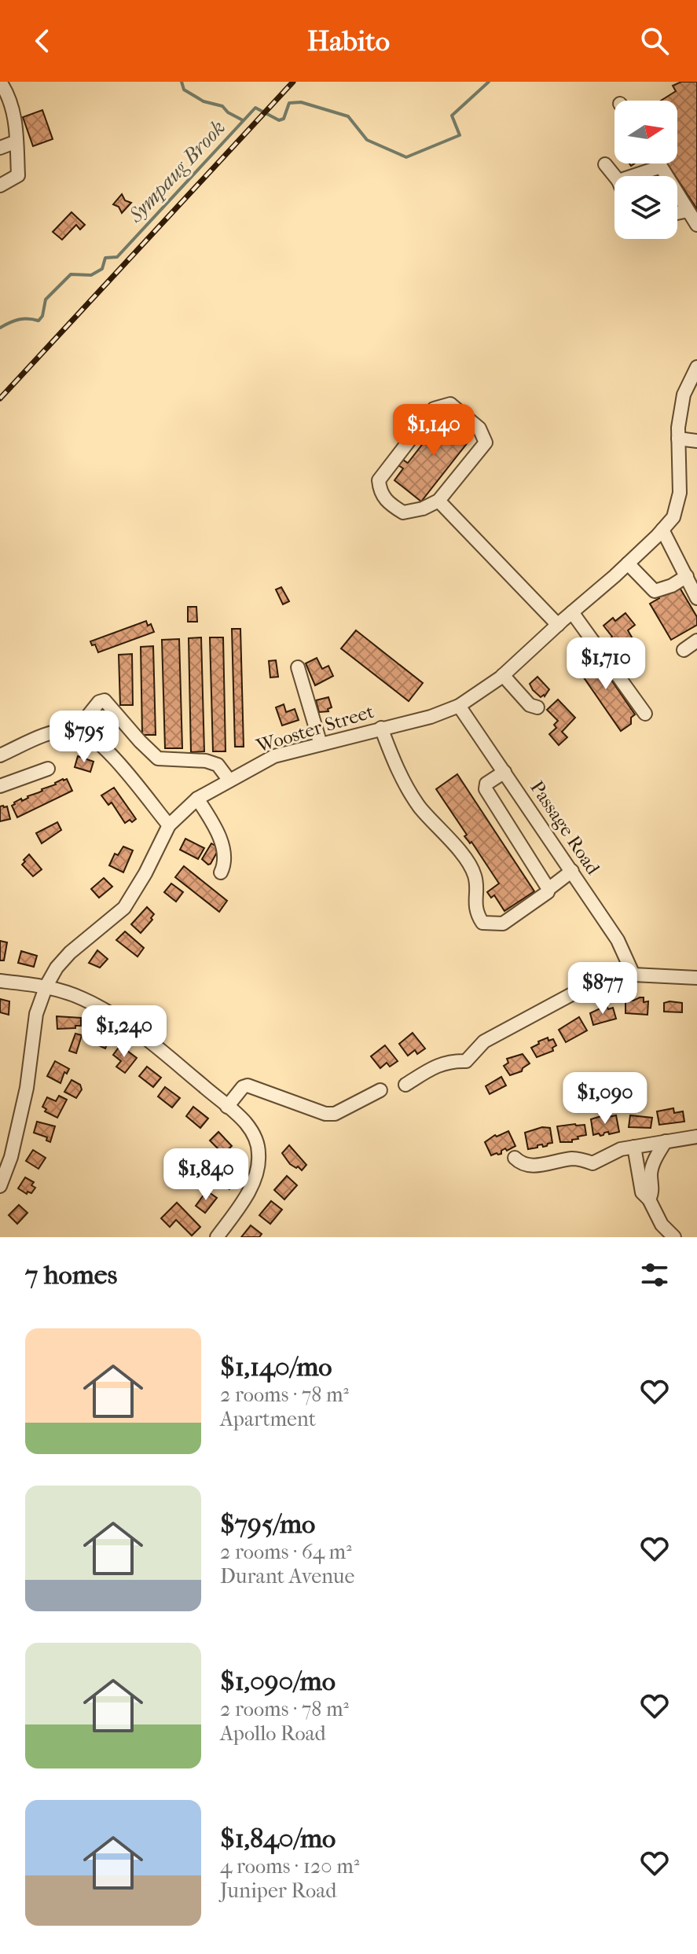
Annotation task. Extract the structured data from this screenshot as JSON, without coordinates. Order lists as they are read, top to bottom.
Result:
{
  "streets": {
    "street": ["Wooster Street", "Passage Road"]
  },
  "crossings": [
    ["Wooster Street", "Passage Road"]
  ],
  "water": ["Sympaug Brook"],
  "north": "right",
  "page": {
    "header": "Habito",
    "price": [
      "$1,140",
      "$1,710",
      "$795",
      "$877",
      "$1,240",
      "$1,090",
      "$1,840"
    ],
    "heading": "7 homes",
    "list": [
      {
        "name": "$1,140/mo",
        "note": "2 rooms · 78 m² · Apartment"
      },
      {
        "name": "$795/mo",
        "note": "2 rooms · 64 m² · Durant Avenue"
      },
      {
        "name": "$1,090/mo",
        "note": "2 rooms · 78 m² · Apollo Road"
      },
      {
        "name": "$1,840/mo",
        "note": "4 rooms · 120 m² · Juniper Road"
      }
    ]
  }
}
